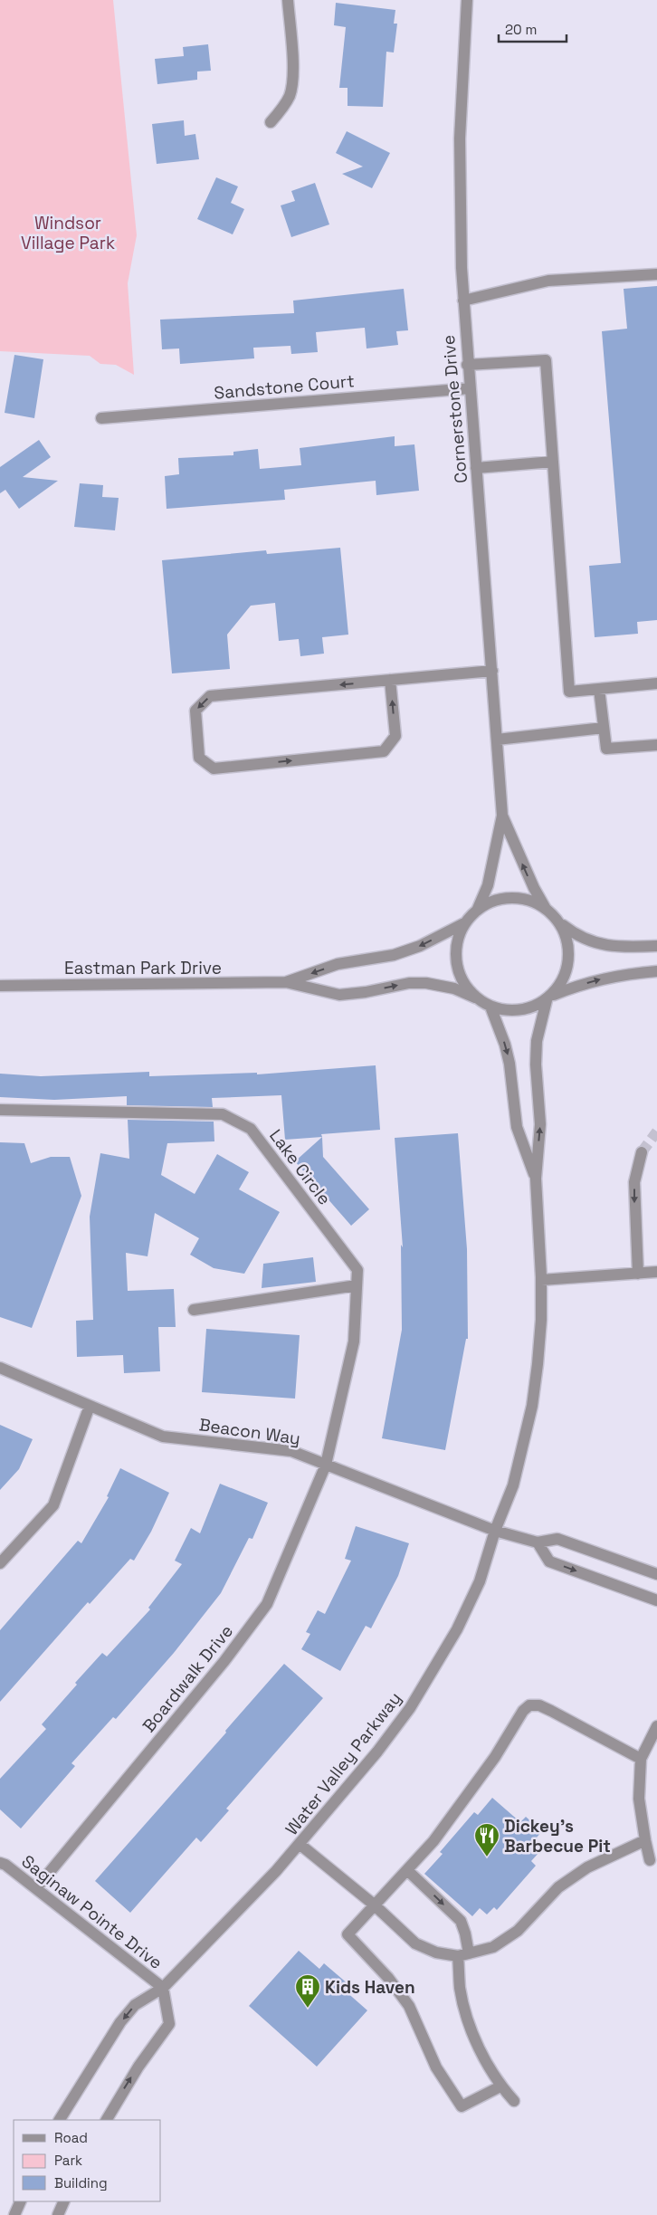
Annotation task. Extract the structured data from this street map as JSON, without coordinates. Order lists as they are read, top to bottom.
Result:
{
  "streets": {
    "street": [
      "Sandstone Court",
      "Cornerstone Drive",
      "Eastman Park Drive",
      "Lake Circle",
      "Beacon Way",
      "Boardwalk Drive",
      "Water Valley Parkway",
      "Saginaw Pointe Drive"
    ]
  },
  "crossings": [
    ["Sandstone Court", "Cornerstone Drive"],
    ["Cornerstone Drive", "Eastman Park Drive"],
    ["Cornerstone Drive", "Water Valley Parkway"],
    ["Eastman Park Drive", "Water Valley Parkway"],
    ["Lake Circle", "Beacon Way"],
    ["Lake Circle", "Boardwalk Drive"],
    ["Beacon Way", "Boardwalk Drive"],
    ["Beacon Way", "Water Valley Parkway"],
    ["Boardwalk Drive", "Saginaw Pointe Drive"],
    ["Water Valley Parkway", "Saginaw Pointe Drive"]
  ],
  "parks": ["Windsor Village Park"],
  "places": {
    "restaurant": ["Dickey's Barbecue Pit"],
    "building": ["Kids Haven"]
  },
  "legend": ["Road", "Park", "Building"],
  "scale_bar": "20 m"
}
